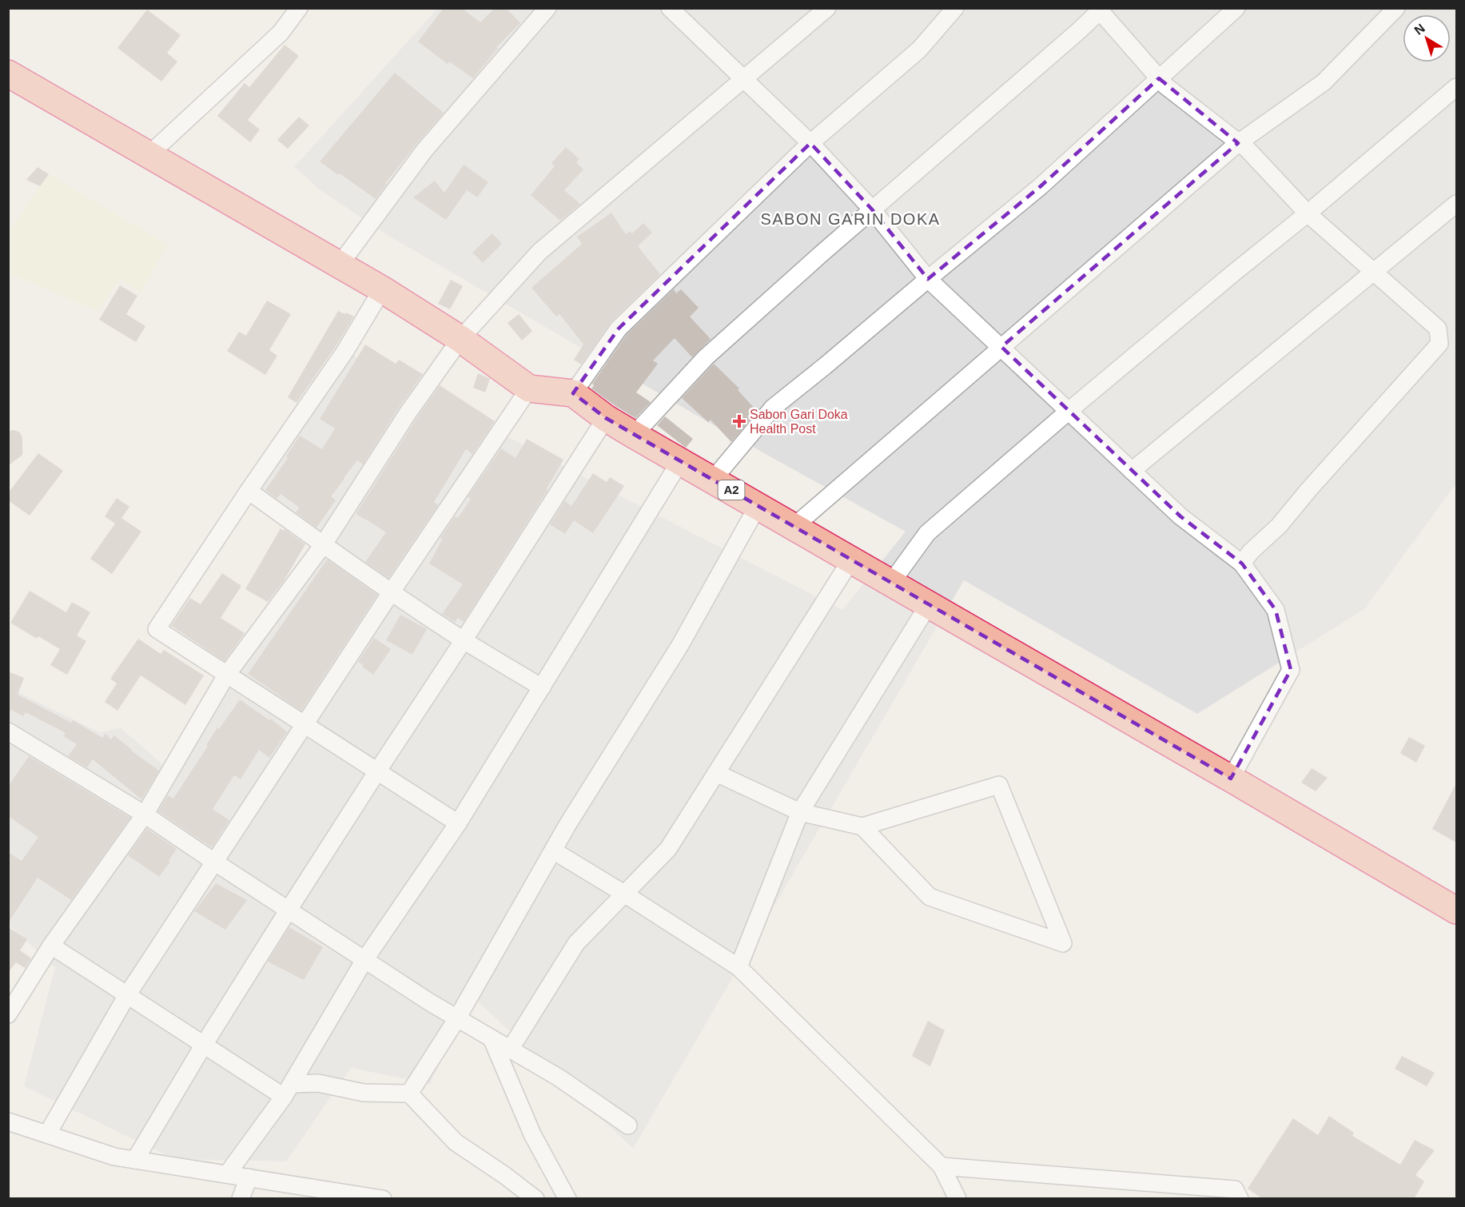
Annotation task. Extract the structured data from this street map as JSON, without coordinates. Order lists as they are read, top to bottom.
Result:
{
  "streets": {
    "highway": ["A2"]
  },
  "districts": ["SABON GARIN DOKA"],
  "places": {
    "health": ["Sabon Gari Doka Health Post"]
  },
  "north": "top left"
}
